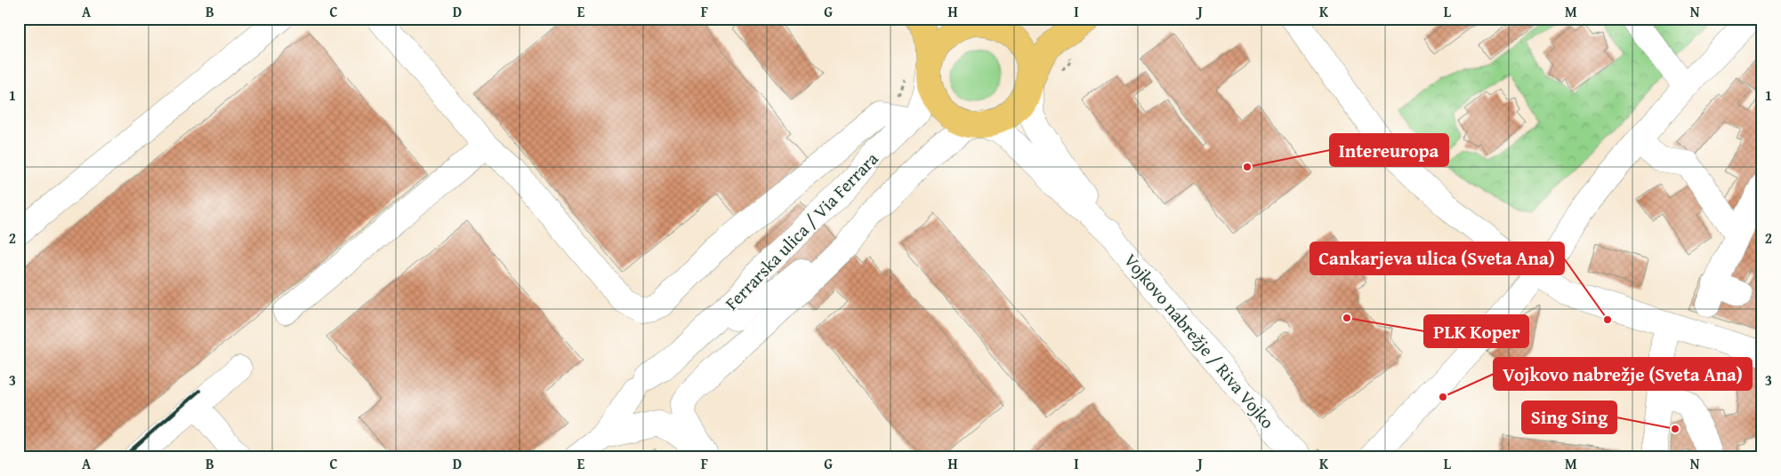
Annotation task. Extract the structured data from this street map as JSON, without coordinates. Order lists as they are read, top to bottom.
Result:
{
  "streets": {
    "street": ["Ferrarska ulica / Via Ferrara", "Vojkovo nabrežje / Riva Vojko"]
  },
  "places": [
    "Intereuropa",
    "PLK Koper",
    "Cankarjeva ulica (Sveta Ana)",
    "Vojkovo nabrežje (Sveta Ana)",
    "Sing Sing"
  ],
  "grid": {
    "columns": [
      "A",
      "B",
      "C",
      "D",
      "E",
      "F",
      "G",
      "H",
      "I",
      "J",
      "K",
      "L",
      "M",
      "N"
    ],
    "rows": ["1", "2", "3"]
  }
}
